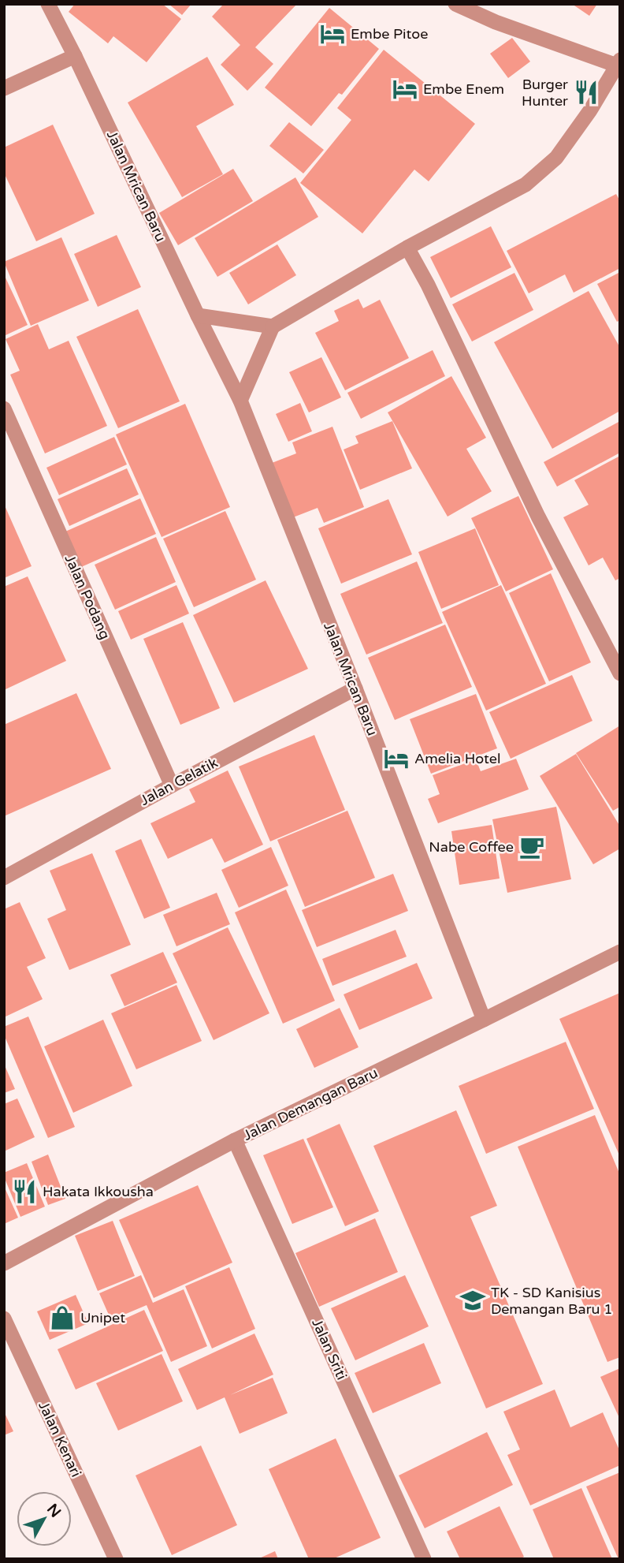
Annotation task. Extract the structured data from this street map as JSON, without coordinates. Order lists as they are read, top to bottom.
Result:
{
  "streets": {
    "street": [
      "Jalan Mrican Baru",
      "Jalan Podang",
      "Jalan Gelatik",
      "Jalan Demangan Baru",
      "Jalan Sriti",
      "Jalan Kenari"
    ]
  },
  "crossings": [
    ["Jalan Mrican Baru", "Jalan Gelatik"],
    ["Jalan Mrican Baru", "Jalan Demangan Baru"],
    ["Jalan Podang", "Jalan Gelatik"],
    ["Jalan Demangan Baru", "Jalan Sriti"]
  ],
  "places": {
    "hotel": ["Embe Pitoe", "Embe Enem", "Amelia Hotel"],
    "restaurant": ["Burger Hunter", "Hakata Ikkousha"],
    "cafe": ["Nabe Coffee"],
    "school or university": ["TK - SD Kanisius Demangan Baru 1"],
    "shop": ["Unipet"]
  },
  "north": "top right"
}
